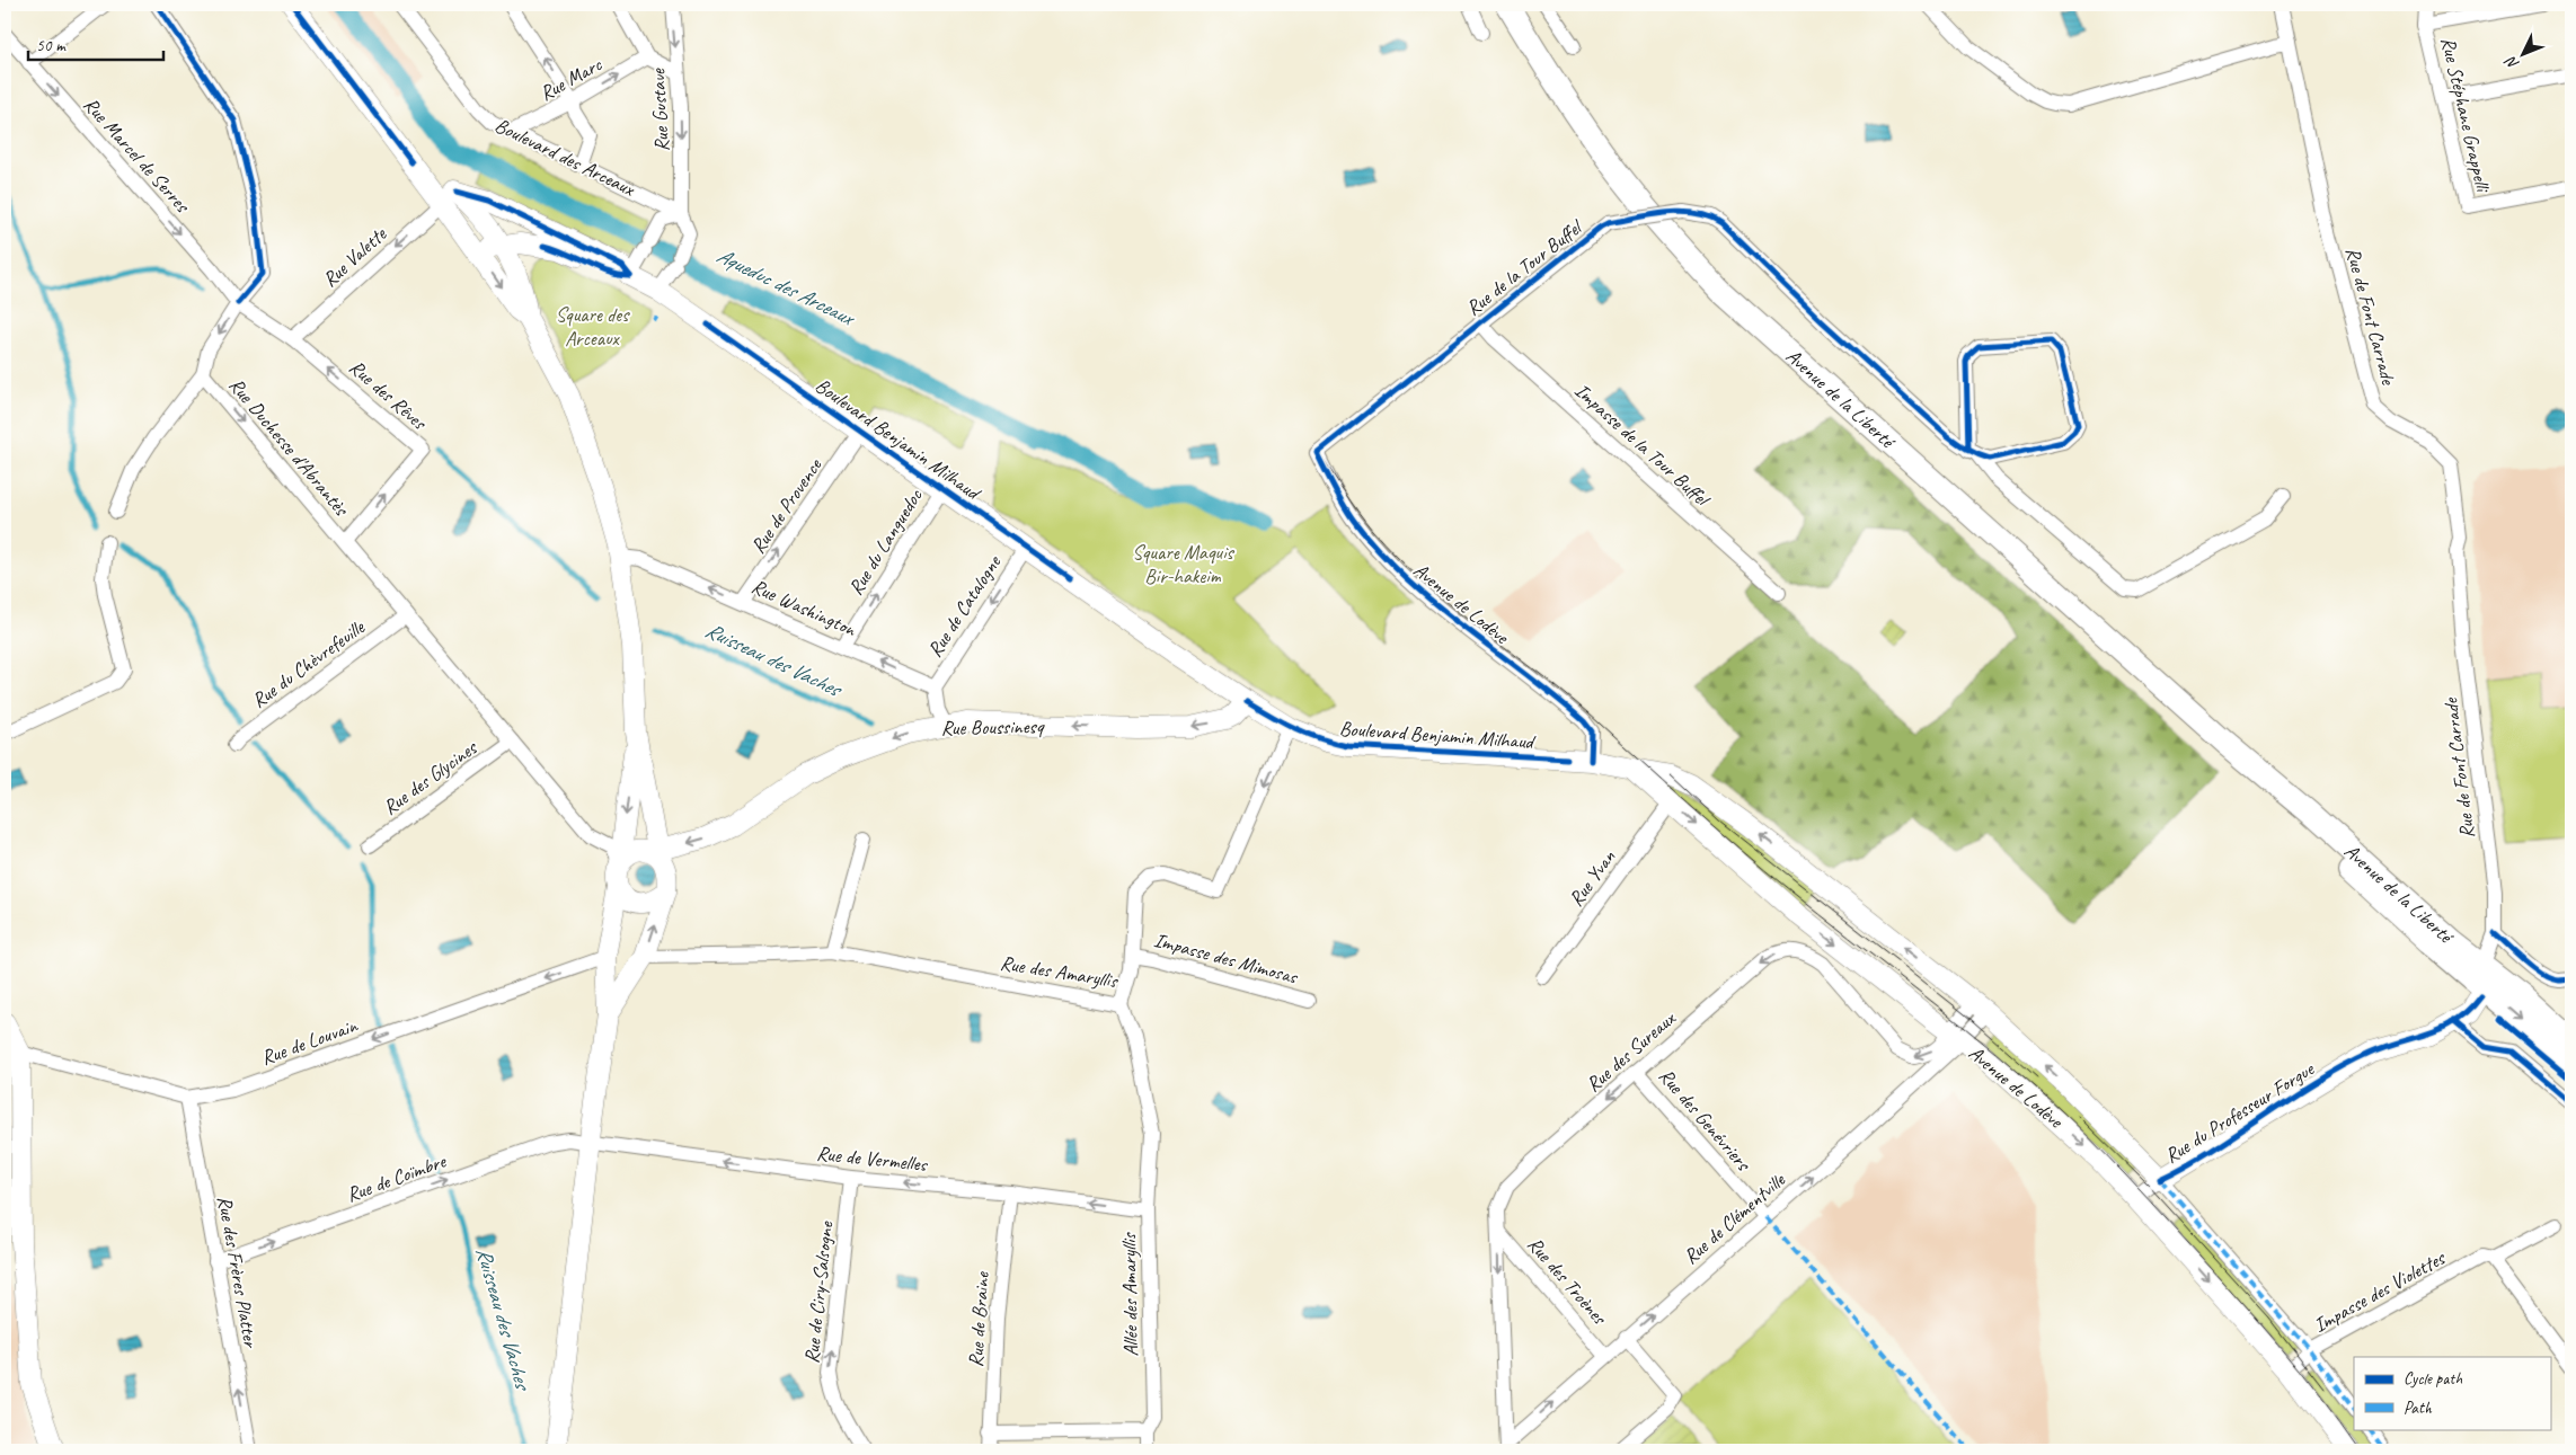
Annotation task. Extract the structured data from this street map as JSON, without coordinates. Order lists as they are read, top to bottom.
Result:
{
  "streets": {
    "main road": ["Avenue de la Liberté"],
    "street": [
      "Rue Marc",
      "Rue Gustave",
      "Rue Stéphane Grappelli",
      "Rue Marcel de Serres",
      "Boulevard des Arceaux",
      "Rue Valette",
      "Rue de la Tour Buffel",
      "Rue de Font Carrade",
      "Rue des Rêves",
      "Boulevard Benjamin Milhaud",
      "Impasse de la Tour Buffel",
      "Rue Duchesse d'Abrantès",
      "Rue de Provence",
      "Rue du Languedoc",
      "Avenue de Lodève",
      "Rue de Catalogne",
      "Rue Washington",
      "Rue du Chèvrefeuille",
      "Rue Boussinesq",
      "Rue des Glycines",
      "Rue Yvan",
      "Impasse des Mimosas",
      "Rue des Amaryllis",
      "Rue de Louvain",
      "Rue des Sureaux",
      "Rue du Professeur Forgue",
      "Rue des Genévriers",
      "Rue de Vermelles",
      "Rue de Coïmbre",
      "Rue de Clémentville",
      "Rue des Frères Platter",
      "Rue des Troènes",
      "Impasse des Violettes",
      "Rue de Ciry-Salsogne",
      "Allée des Amaryllis",
      "Rue de Braine"
    ]
  },
  "crossings": [
    ["Rue Marc", "Boulevard des Arceaux"],
    ["Rue Gustave", "Boulevard des Arceaux"],
    ["Rue Gustave", "Boulevard Benjamin Milhaud"],
    ["Rue Marcel de Serres", "Rue des Rêves"],
    ["Rue Valette", "Rue des Rêves"],
    ["Rue Valette", "Boulevard Benjamin Milhaud"],
    ["Rue de la Tour Buffel", "Impasse de la Tour Buffel"],
    ["Rue de la Tour Buffel", "Avenue de Lodève"],
    ["Rue de Font Carrade", "Avenue de la Liberté"],
    ["Rue des Rêves", "Rue Duchesse d'Abrantès"],
    ["Avenue de la Liberté", "Rue du Professeur Forgue"],
    ["Boulevard Benjamin Milhaud", "Rue de Provence"],
    ["Boulevard Benjamin Milhaud", "Rue du Languedoc"],
    ["Boulevard Benjamin Milhaud", "Avenue de Lodève"],
    ["Boulevard Benjamin Milhaud", "Rue de Catalogne"],
    ["Boulevard Benjamin Milhaud", "Rue Boussinesq"],
    ["Boulevard Benjamin Milhaud", "Rue des Amaryllis"],
    ["Rue de Provence", "Rue Washington"],
    ["Rue du Languedoc", "Rue Washington"],
    ["Avenue de Lodève", "Rue Yvan"],
    ["Avenue de Lodève", "Rue des Sureaux"],
    ["Avenue de Lodève", "Rue du Professeur Forgue"],
    ["Avenue de Lodève", "Rue de Clémentville"],
    ["Avenue de Lodève", "Impasse des Violettes"],
    ["Rue de Catalogne", "Rue Washington"],
    ["Impasse des Mimosas", "Rue des Amaryllis"],
    ["Rue des Amaryllis", "Allée des Amaryllis"],
    ["Rue de Louvain", "Rue des Frères Platter"],
    ["Rue des Sureaux", "Rue des Genévriers"],
    ["Rue des Sureaux", "Rue de Clémentville"],
    ["Rue des Sureaux", "Rue des Troènes"],
    ["Rue des Genévriers", "Rue de Clémentville"],
    ["Rue de Vermelles", "Rue de Coïmbre"],
    ["Rue de Vermelles", "Rue de Ciry-Salsogne"],
    ["Rue de Vermelles", "Allée des Amaryllis"],
    ["Rue de Vermelles", "Rue de Braine"],
    ["Rue de Coïmbre", "Rue des Frères Platter"],
    ["Rue de Clémentville", "Rue des Troènes"]
  ],
  "one_way": [
    "Rue Marc",
    "Rue Marcel de Serres",
    "Rue Valette",
    "Rue Duchesse d'Abrantès",
    "Rue de Provence",
    "Rue du Languedoc",
    "Rue de Catalogne",
    "Rue Washington",
    "Rue Boussinesq",
    "Rue de Louvain",
    "Rue de Vermelles",
    "Rue de Coïmbre",
    "Rue de Clémentville",
    "Rue des Frères Platter",
    "Rue de Ciry-Salsogne"
  ],
  "water": ["Aqueduc des Arceaux", "Ruisseau des Vaches"],
  "parks": ["Square des Arceaux", "Square Maquis Bir-hakeim"],
  "legend": ["Cycle path", "Path"],
  "scale_bar": "50 m",
  "north": "bottom left"
}
